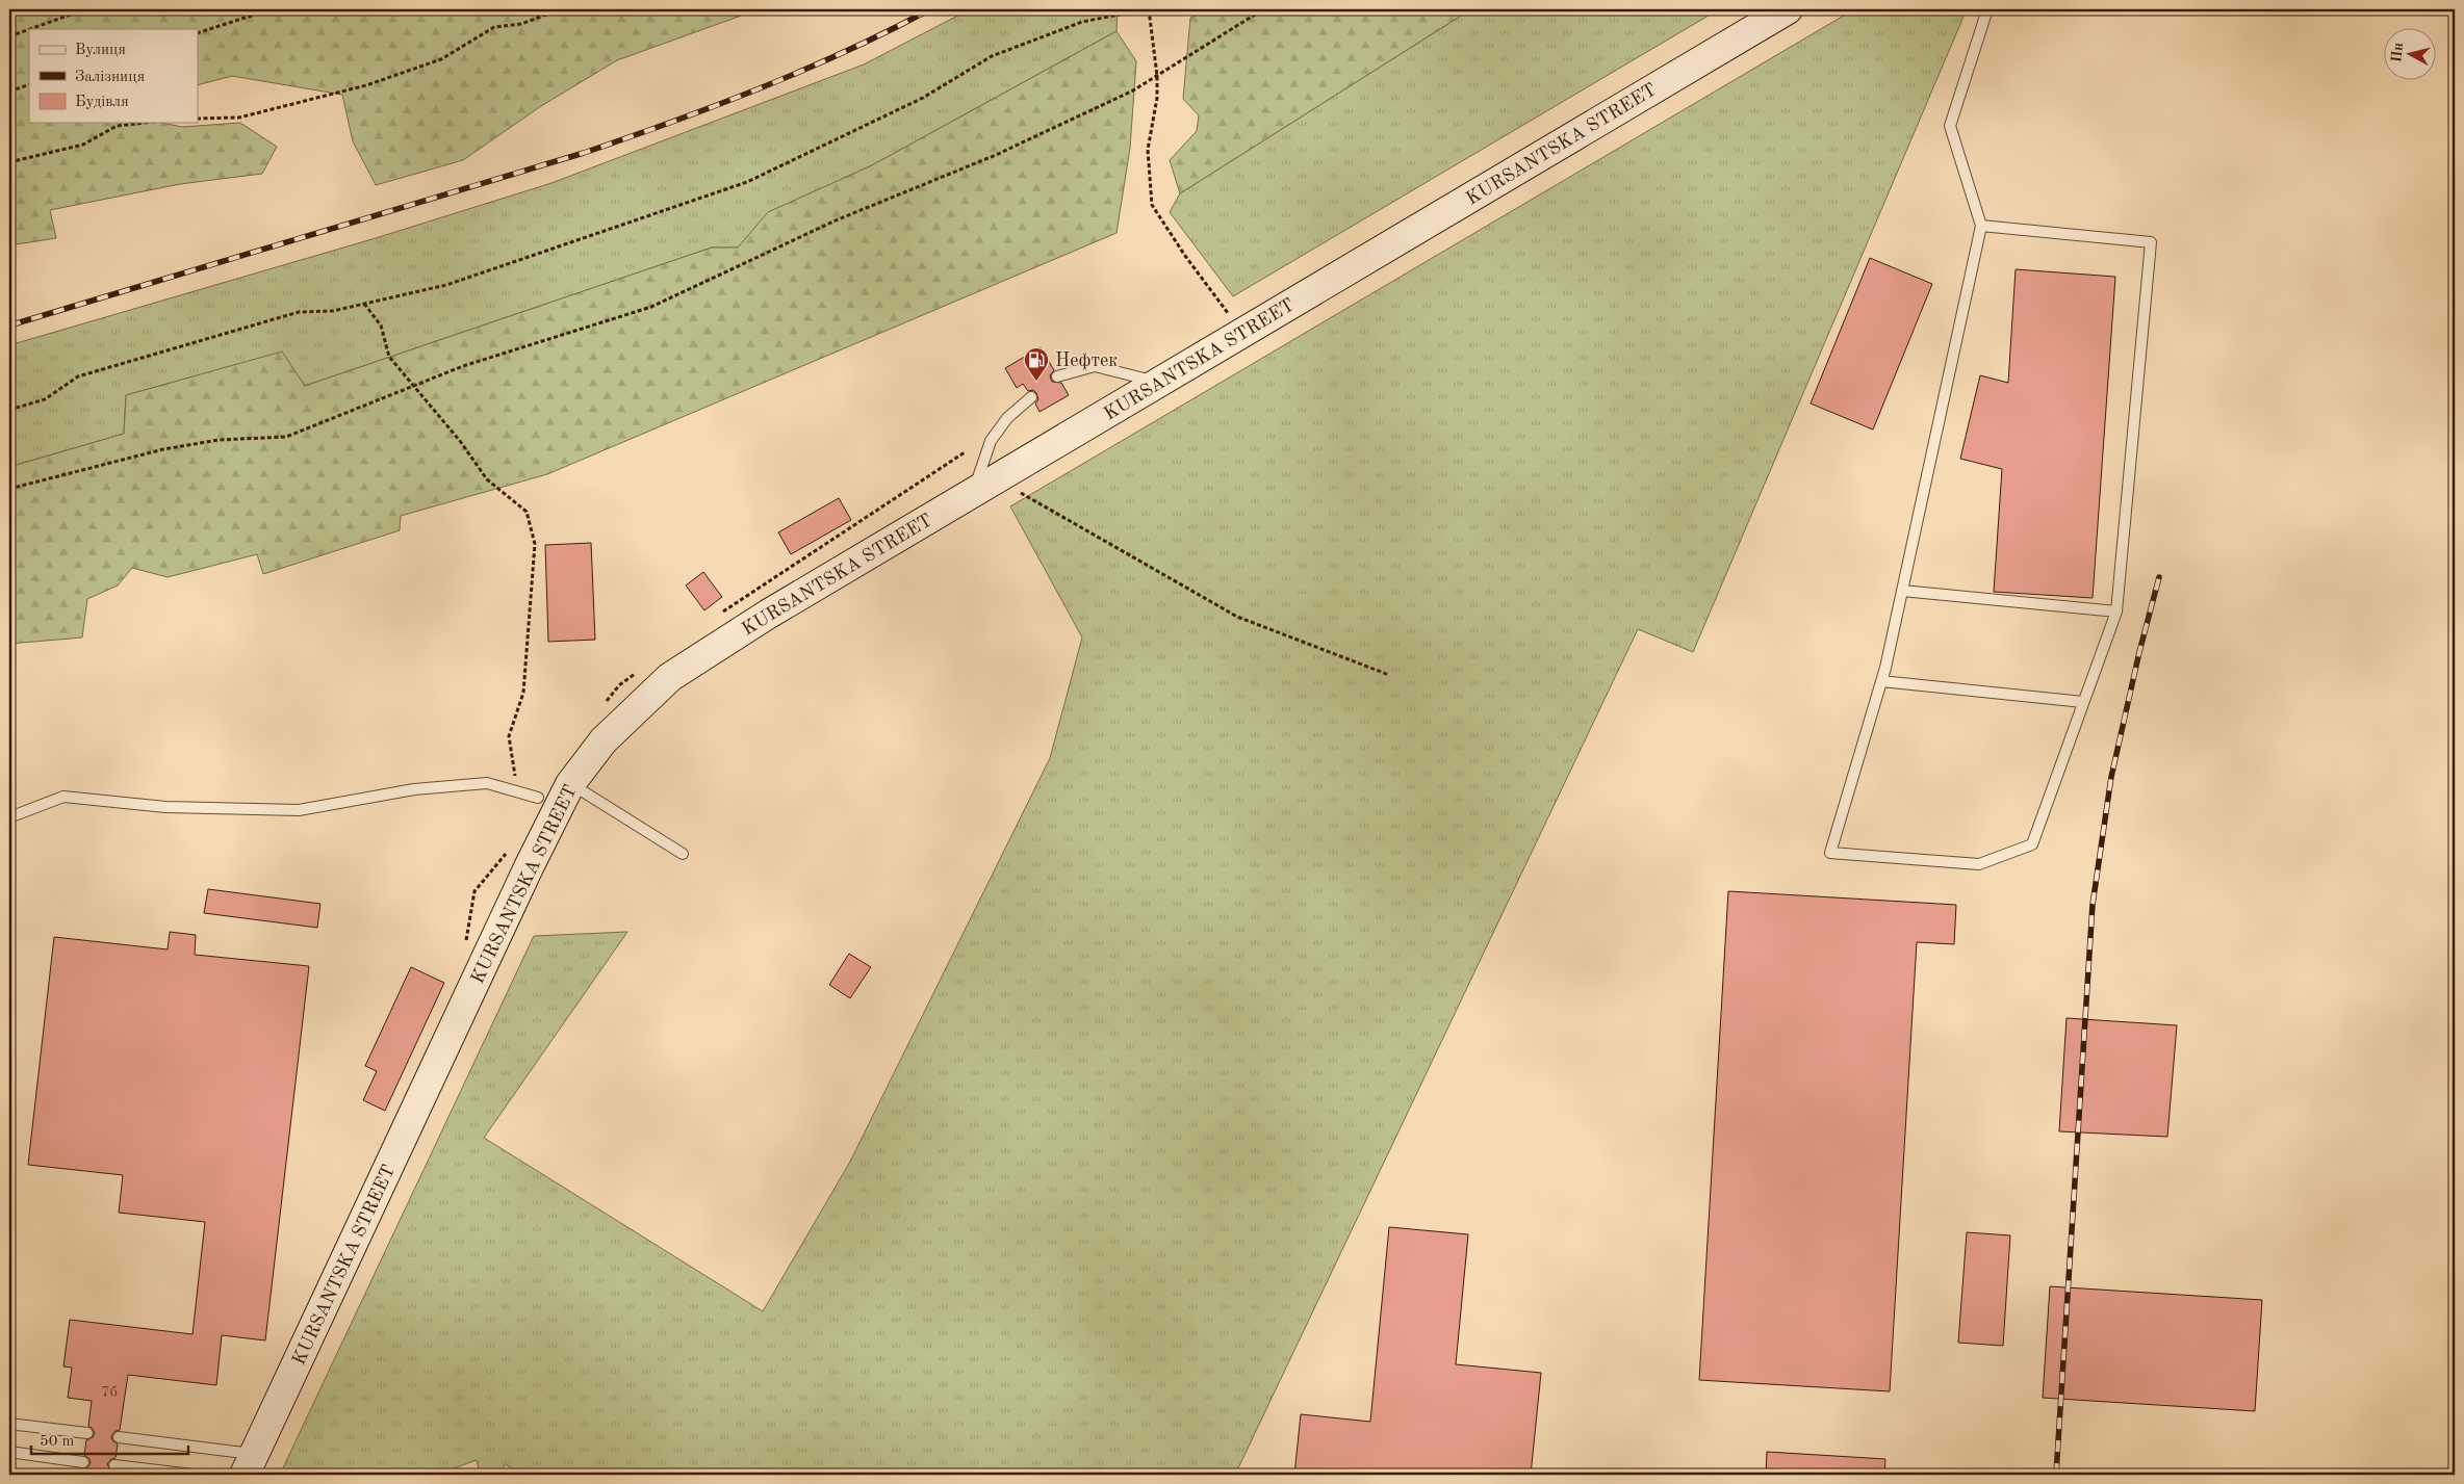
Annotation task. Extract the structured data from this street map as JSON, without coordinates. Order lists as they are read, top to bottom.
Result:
{
  "streets": {
    "street": ["KURSANTSKA STREET"]
  },
  "places": {
    "fuel station": ["Нефтек"]
  },
  "house_numbers": ["7б"],
  "legend": ["Вулиця", "Залізниця", "Будівля"],
  "scale_bar": "50 m",
  "north": "left"
}
